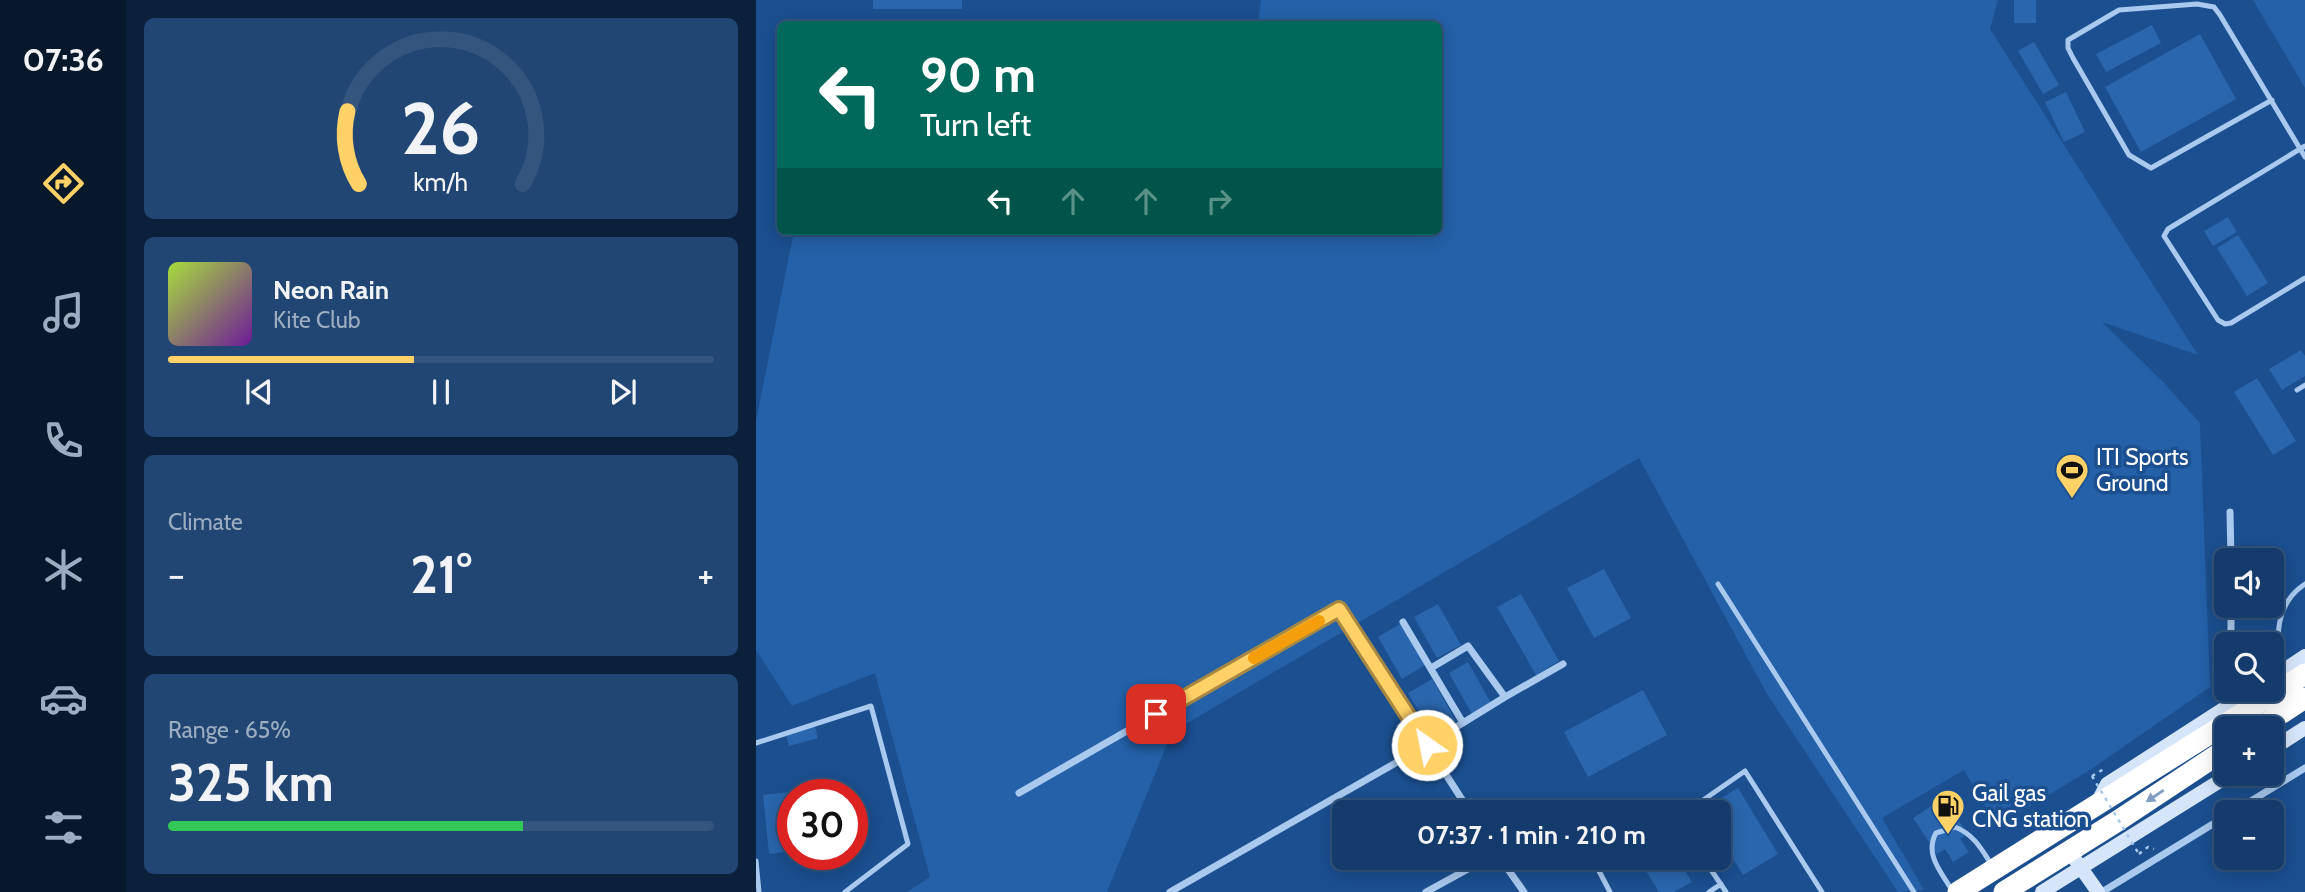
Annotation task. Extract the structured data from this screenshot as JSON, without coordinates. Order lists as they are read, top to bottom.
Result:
{
  "places": {
    "sports": ["ITI Sports Ground"],
    "fuel station": ["Gail gas CNG station"]
  },
  "page": {
    "tabs": "07:36",
    "turn": ["90 m", "Turn left"],
    "song": ["Neon Rain", "Kite Club"],
    "tile": [
      "Climate",
      ["Range · 65%", "325 km"]
    ],
    "heat": ["−", "21°", "+"],
    "map_buttons": ["+", "−"],
    "limit": "30",
    "trip": "07:37 · 1 min · 210 m",
    "gauge": ["26", "km/h"]
  }
}
